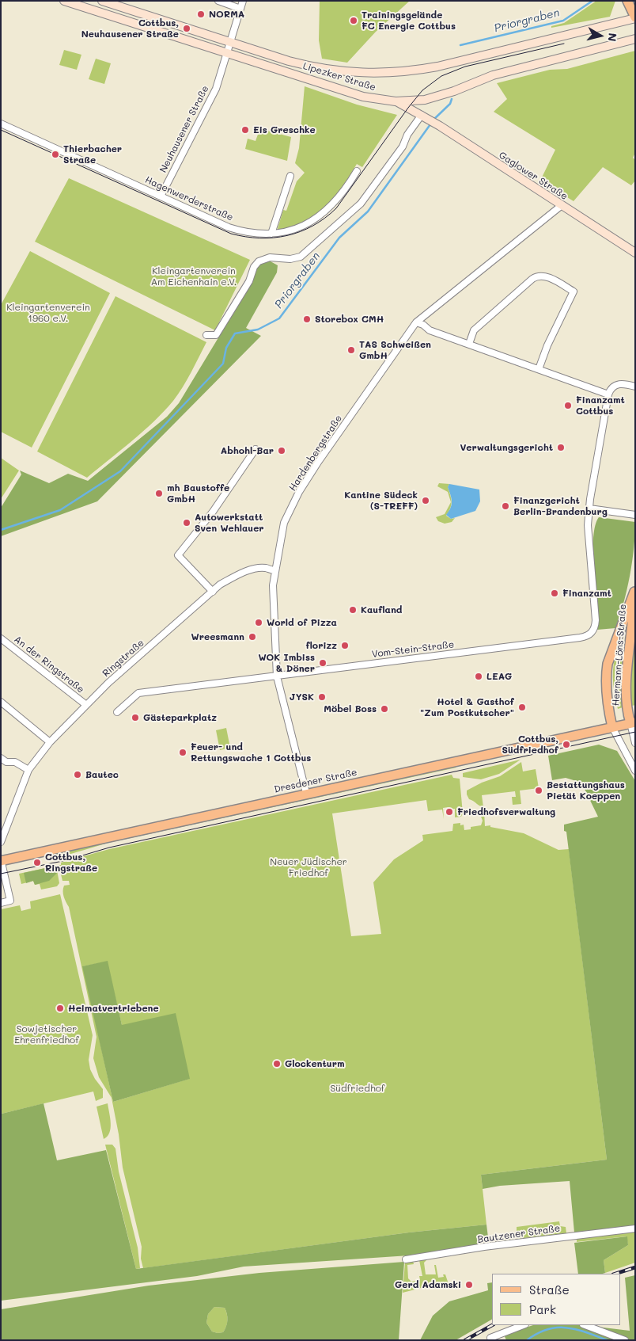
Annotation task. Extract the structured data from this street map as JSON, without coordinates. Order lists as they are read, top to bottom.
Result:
{
  "streets": {
    "main road": [
      "Lipezker Straße",
      "Gaglower Straße",
      "Hermann-Löns-Straße",
      "Dresdener Straße"
    ],
    "street": [
      "Neuhausener Straße",
      "Hagenwerderstraße",
      "Hardenbergstraße",
      "Vom-Stein-Straße",
      "Ringstraße",
      "An der Ringstraße",
      "Bautzener Straße"
    ]
  },
  "crossings": [
    ["Lipezker Straße", "Neuhausener Straße"],
    ["Lipezker Straße", "Gaglower Straße"],
    ["Neuhausener Straße", "Hagenwerderstraße"],
    ["Gaglower Straße", "Hardenbergstraße"],
    ["Hardenbergstraße", "Vom-Stein-Straße"],
    ["Hardenbergstraße", "Ringstraße"],
    ["Hardenbergstraße", "Dresdener Straße"],
    ["Hermann-Löns-Straße", "Dresdener Straße"],
    ["Ringstraße", "An der Ringstraße"]
  ],
  "water": ["Priorgraben"],
  "parks": [
    "Kleingartenverein Am Eichenhain e.V.",
    "Kleingartenverein 1960 e.V.",
    "Neuer Jüdischer Friedhof",
    "Sowjetischer Ehrenfriedhof",
    "Südfriedhof"
  ],
  "places": [
    "NORMA",
    "Trainingsgelände FC Energie Cottbus",
    "Cottbus, Neuhausener Straße",
    "Eis Greschke",
    "Thierbacher Straße",
    "Storebox CMH",
    "TAS Schweißen GmbH",
    "Finanzamt Cottbus",
    "Verwaltungsgericht",
    "Abhohl-Bar",
    "mh Baustoffe GmbH",
    "Kantine Südeck (S-TREFF)",
    "Finanzgericht Berlin-Brandenburg",
    "Autowerkstatt Sven Wehlauer",
    "Finanzamt",
    "Kaufland",
    "World of Pizza",
    "Wreesmann",
    "florizz",
    "WOK Imbiss & Döner",
    "LEAG",
    "JYSK",
    "Hotel & Gasthof \"Zum Postkutscher\"",
    "Möbel Boss",
    "Gästeparkplatz",
    "Cottbus, Südfriedhof",
    "Feuer- und Rettungswache 1 Cottbus",
    "Bautec",
    "Bestattungshaus Pietät Koeppen",
    "Friedhofsverwaltung",
    "Cottbus, Ringstraße",
    "Heimatvertriebene",
    "Glockenturm",
    "Gerd Adamski"
  ],
  "legend": ["Straße", "Park"],
  "north": "right"
}
